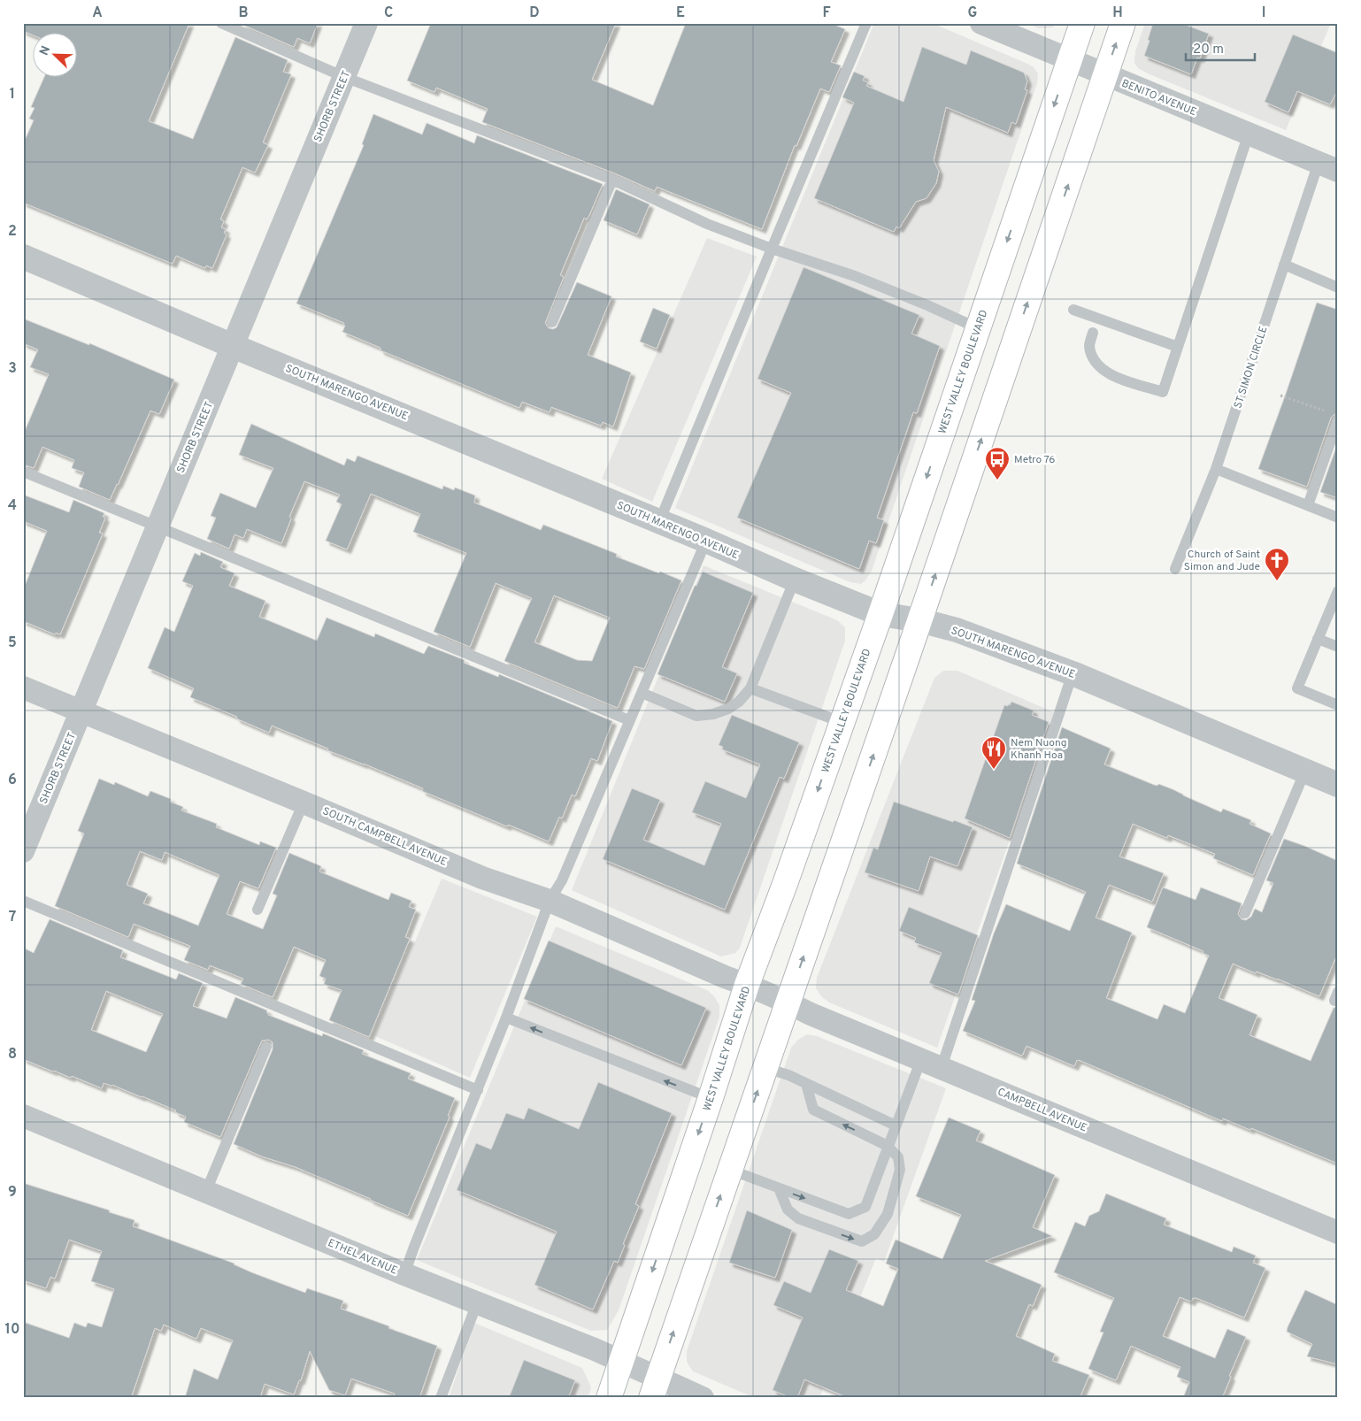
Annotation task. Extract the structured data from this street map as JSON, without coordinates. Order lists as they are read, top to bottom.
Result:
{
  "streets": {
    "main road": ["WEST VALLEY BOULEVARD"],
    "street": [
      "BENITO AVENUE",
      "SHORB STREET",
      "SOUTH MARENGO AVENUE",
      "SOUTH CAMPBELL AVENUE",
      "CAMPBELL AVENUE",
      "ETHEL AVENUE"
    ],
    "lane": ["ST SIMON CIRCLE"]
  },
  "crossings": [
    ["BENITO AVENUE", "ST SIMON CIRCLE"],
    ["BENITO AVENUE", "WEST VALLEY BOULEVARD"],
    ["SHORB STREET", "SOUTH MARENGO AVENUE"],
    ["SHORB STREET", "SOUTH CAMPBELL AVENUE"],
    ["WEST VALLEY BOULEVARD", "SOUTH MARENGO AVENUE"],
    ["WEST VALLEY BOULEVARD", "SOUTH CAMPBELL AVENUE"],
    ["WEST VALLEY BOULEVARD", "CAMPBELL AVENUE"],
    ["WEST VALLEY BOULEVARD", "ETHEL AVENUE"],
    ["SOUTH CAMPBELL AVENUE", "CAMPBELL AVENUE"]
  ],
  "places": {
    "bus stop": ["Metro 76"],
    "church": ["Church of Saint Simon and Jude"],
    "restaurant": ["Nem Nuong Khanh Hoa"]
  },
  "scale_bar": "20 m",
  "north": "top left",
  "grid": {
    "columns": [
      "A",
      "B",
      "C",
      "D",
      "E",
      "F",
      "G",
      "H",
      "I"
    ],
    "rows": [
      "1",
      "2",
      "3",
      "4",
      "5",
      "6",
      "7",
      "8",
      "9",
      "10"
    ]
  }
}
